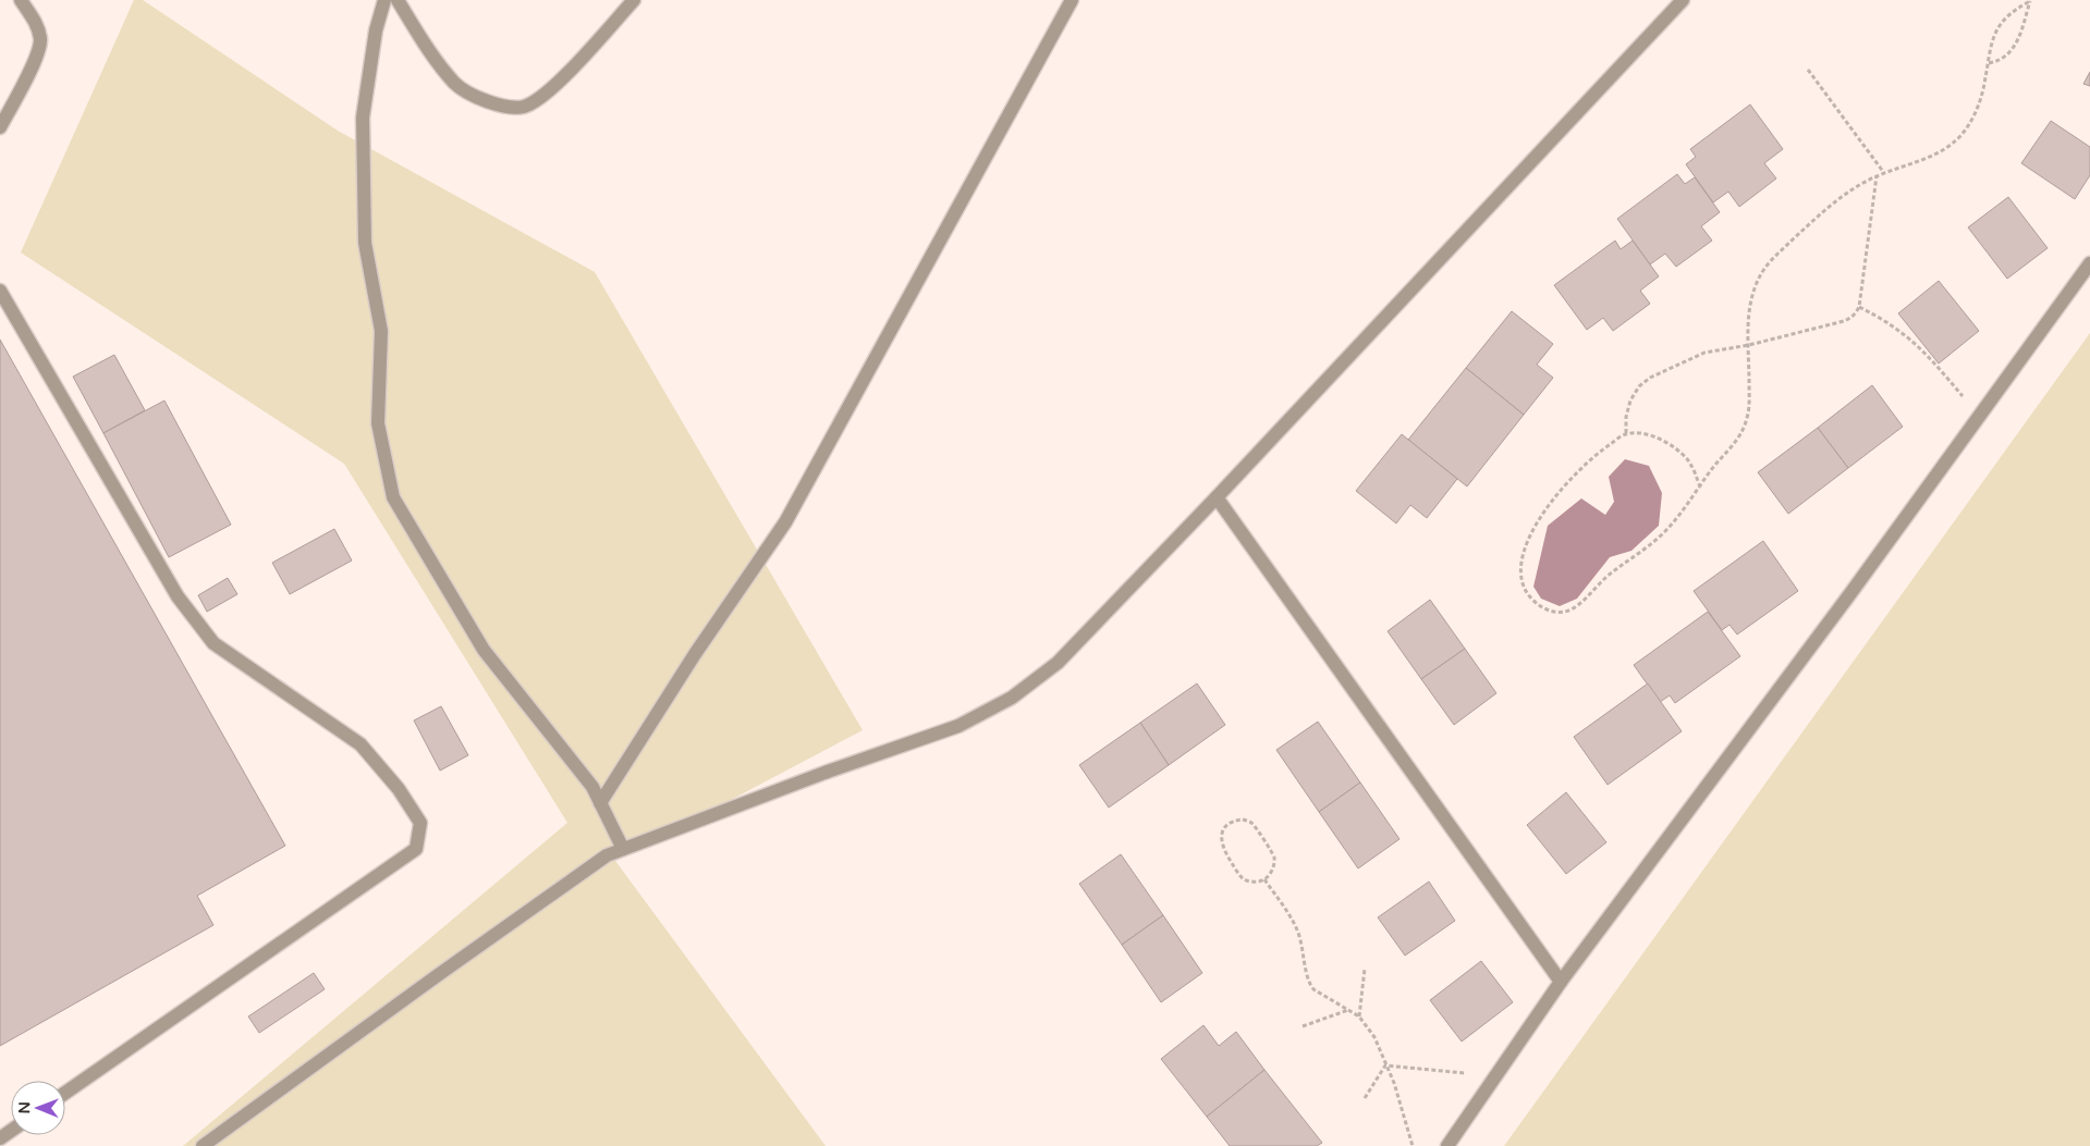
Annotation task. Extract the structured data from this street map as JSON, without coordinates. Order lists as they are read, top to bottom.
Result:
{
  "north": "left"
}
